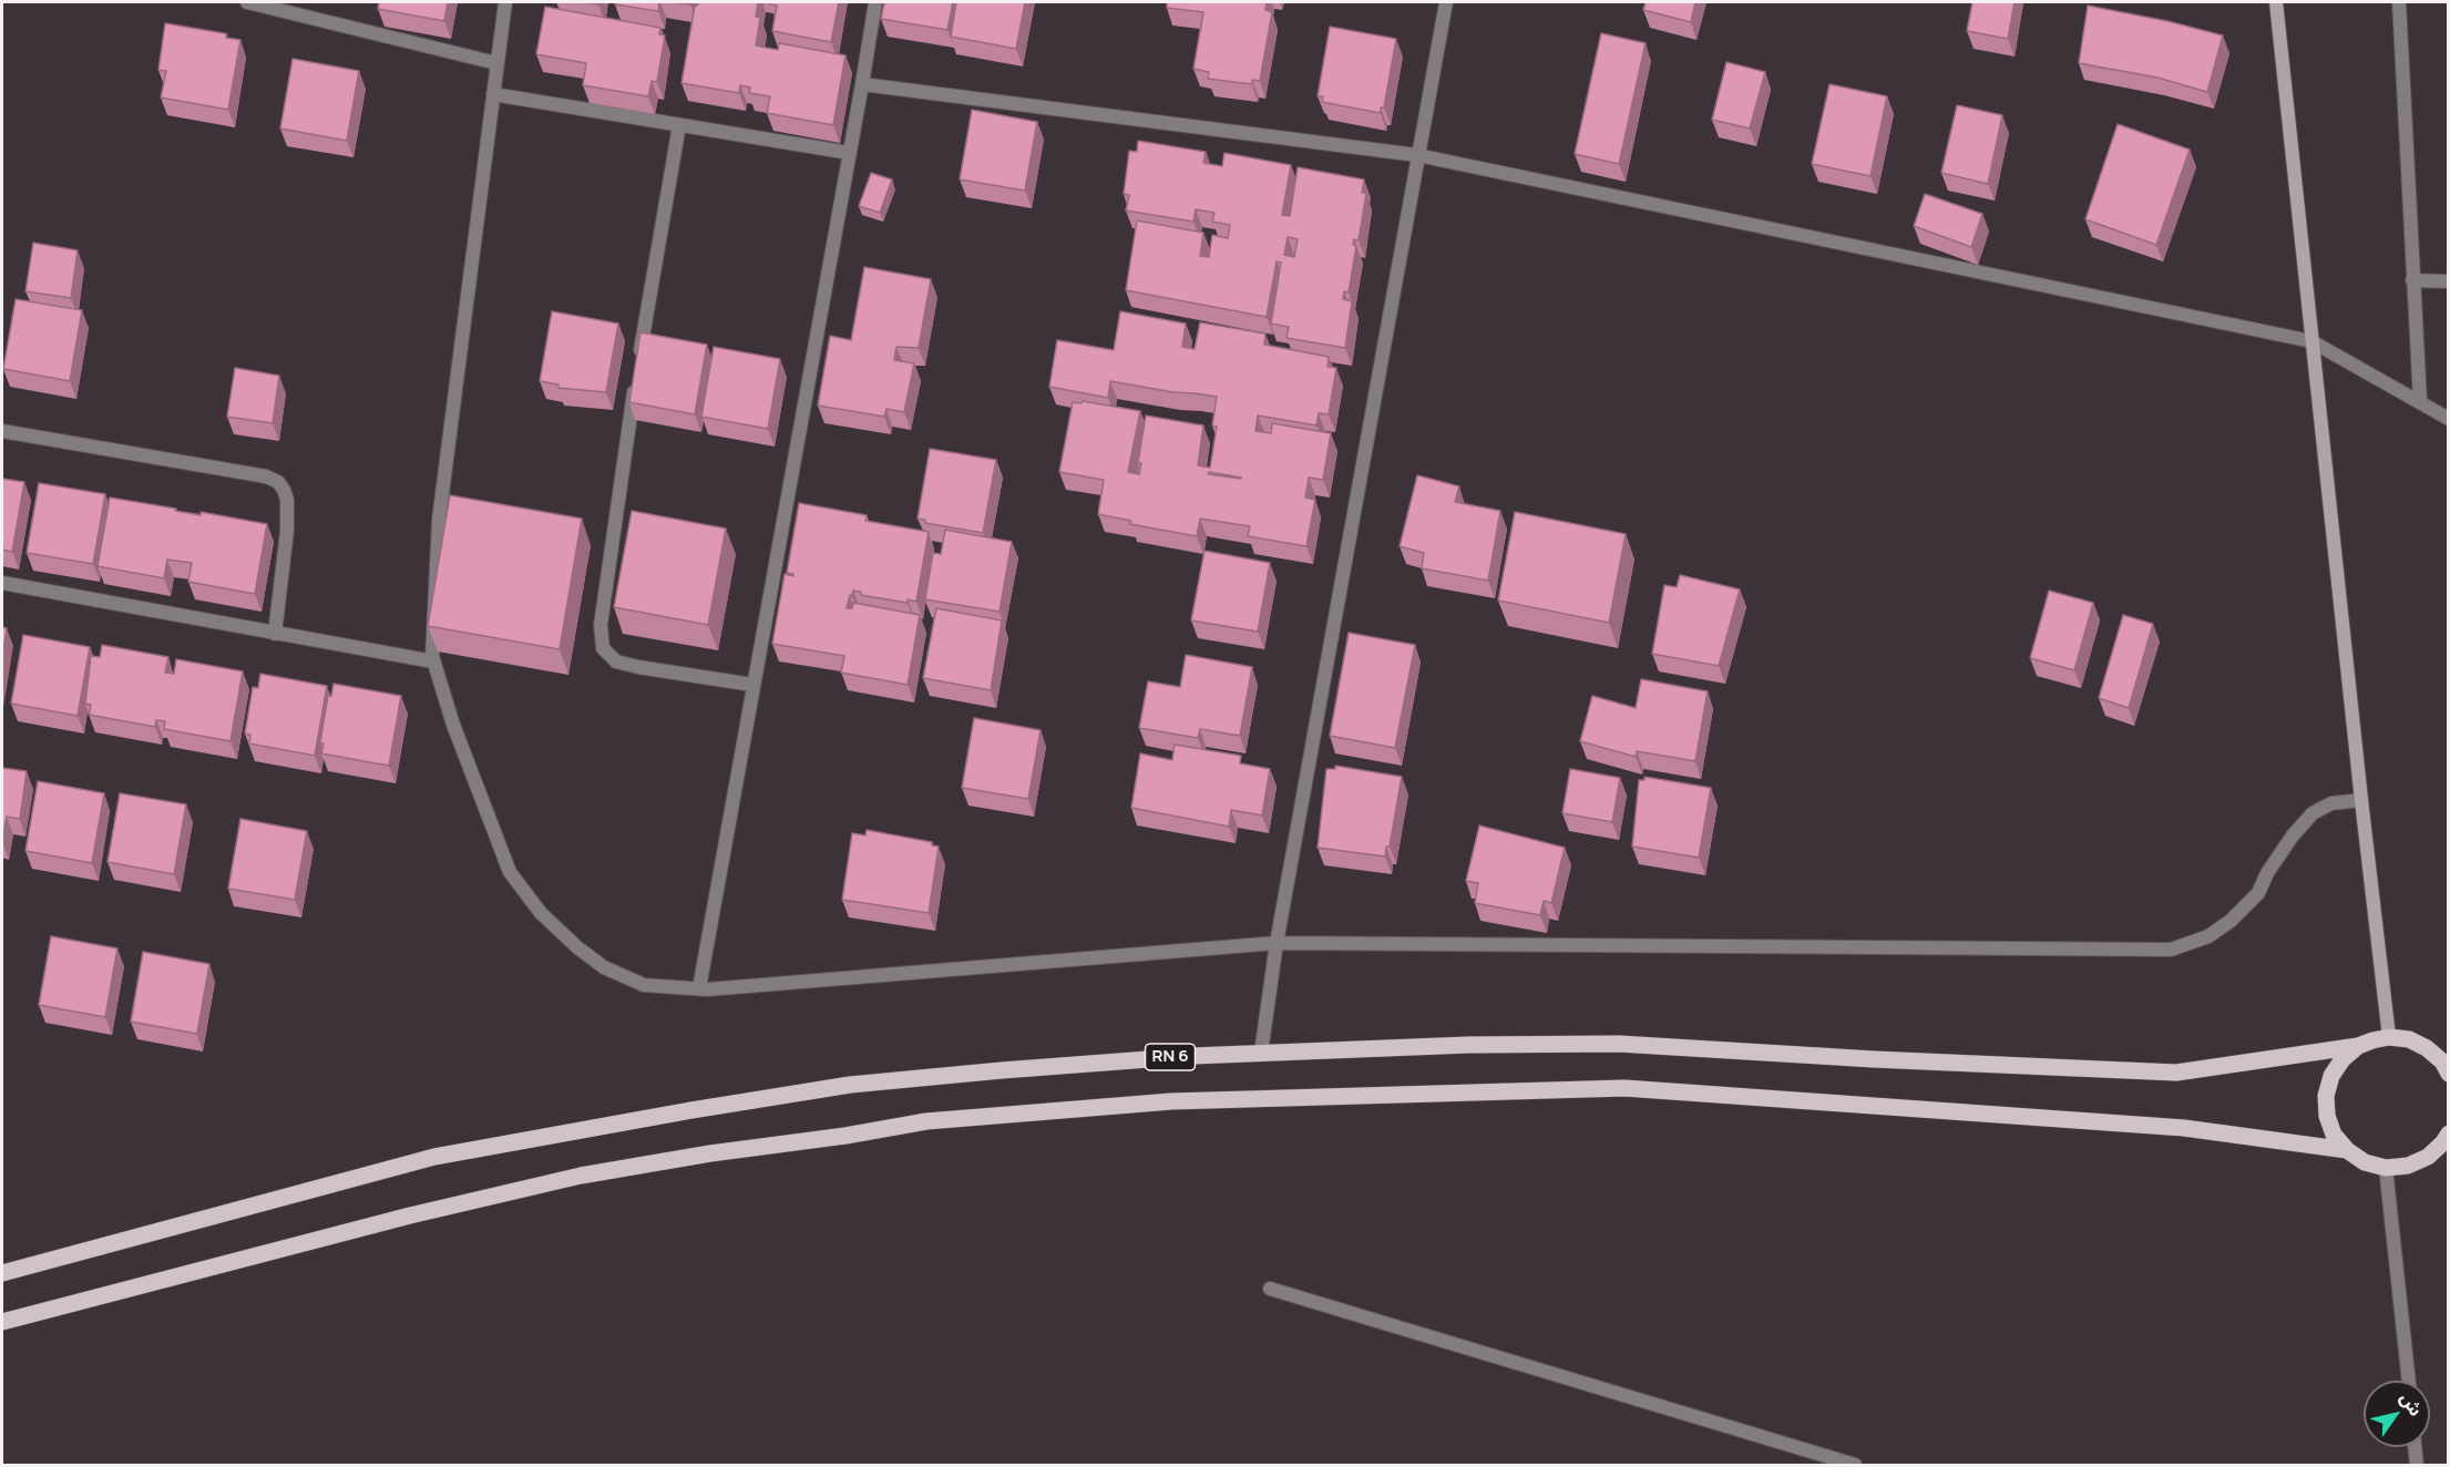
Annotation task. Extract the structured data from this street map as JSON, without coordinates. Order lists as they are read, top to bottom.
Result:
{
  "streets": {
    "main road": ["RN 6"]
  },
  "north": "top right"
}
